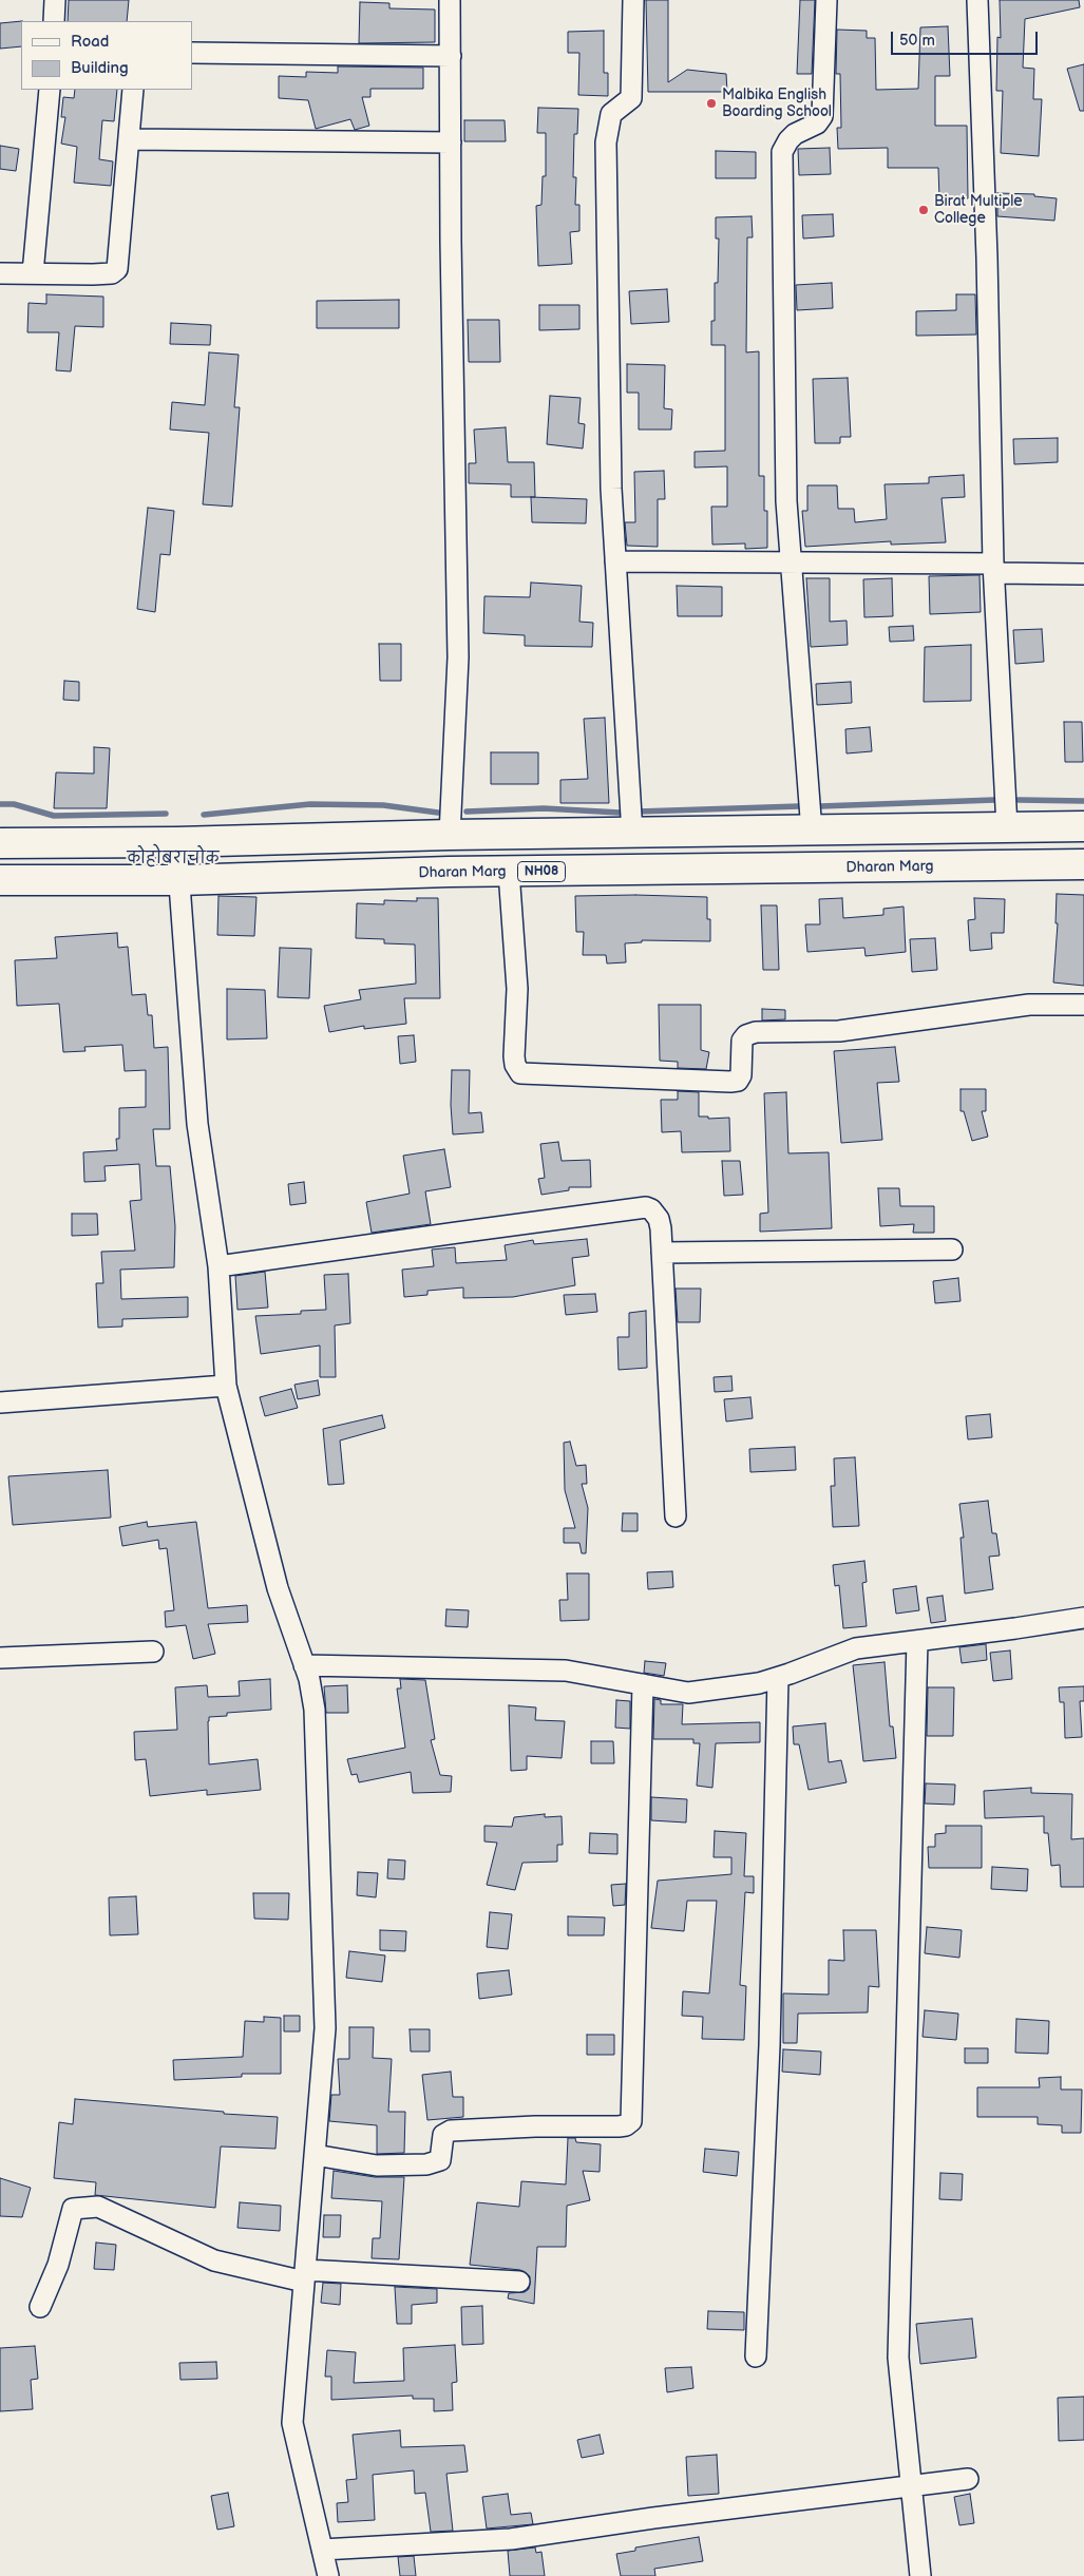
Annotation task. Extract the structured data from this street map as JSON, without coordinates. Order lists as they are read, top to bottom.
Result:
{
  "streets": {
    "main road": ["Dharan Marg", "NH08"]
  },
  "districts": ["कोहोबराचोक"],
  "places": ["Malbika English Boarding School", "Birat Multiple College"],
  "legend": ["Road", "Building"],
  "scale_bar": "50 m"
}
